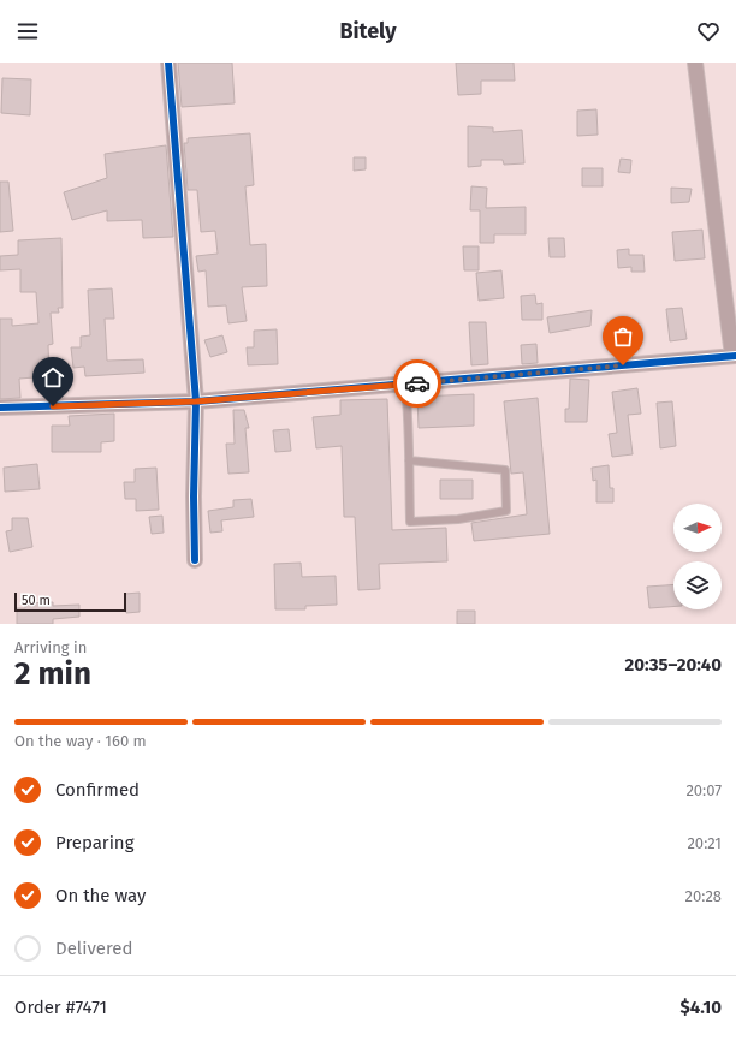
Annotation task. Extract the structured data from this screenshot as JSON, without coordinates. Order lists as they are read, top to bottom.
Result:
{
  "scale_bar": "50 m",
  "north": "right",
  "page": {
    "header": "Bitely",
    "scale": "50 m",
    "heading": ["2 min", "Arriving in", "20:35–20:40"],
    "panel": ["Order #7471", "$4.10"],
    "bar": "On the way · 160 m",
    "list": [
      ["Confirmed", "20:07"],
      ["Preparing", "20:21"],
      ["On the way", "20:28"],
      "Delivered"
    ]
  }
}
